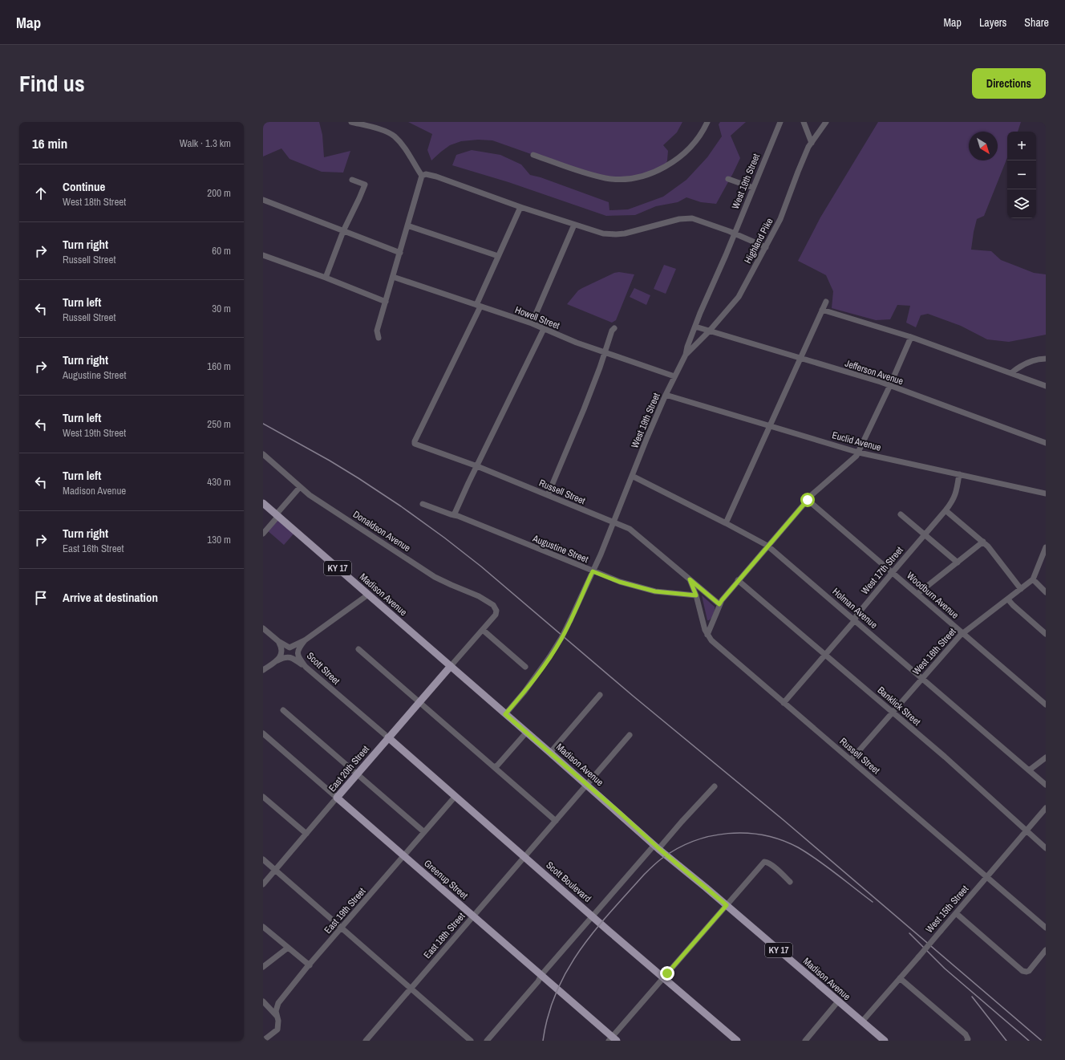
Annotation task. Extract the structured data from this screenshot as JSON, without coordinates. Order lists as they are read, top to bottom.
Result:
{
  "streets": {
    "main road": [
      "KY 17",
      "Madison Avenue",
      "East 20th Street",
      "Greenup Street",
      "Scott Boulevard"
    ],
    "street": [
      "West 19th Street",
      "Highland Pike",
      "Howell Street",
      "Jefferson Avenue",
      "Euclid Avenue",
      "Russell Street",
      "Donaldson Avenue",
      "Augustine Street",
      "West 17th Street",
      "Woodburn Avenue",
      "Holman Avenue",
      "West 16th Street",
      "Scott Street",
      "Banklick Street",
      "West 15th Street",
      "East 19th Street",
      "East 18th Street"
    ]
  },
  "crossings": [
    ["West 19th Street", "Highland Pike"],
    ["West 19th Street", "Howell Street"],
    ["West 19th Street", "Jefferson Avenue"],
    ["West 19th Street", "Euclid Avenue"],
    ["West 19th Street", "Russell Street"],
    ["West 19th Street", "Augustine Street"],
    ["West 19th Street", "Madison Avenue"],
    ["West 19th Street", "Holman Avenue"],
    ["Highland Pike", "Jefferson Avenue"],
    ["Howell Street", "Russell Street"],
    ["Euclid Avenue", "West 17th Street"],
    ["Russell Street", "Augustine Street"],
    ["Russell Street", "West 17th Street"],
    ["Russell Street", "West 16th Street"],
    ["Russell Street", "West 15th Street"],
    ["West 17th Street", "Woodburn Avenue"],
    ["West 17th Street", "Holman Avenue"],
    ["West 17th Street", "Banklick Street"],
    ["Madison Avenue", "East 20th Street"],
    ["Madison Avenue", "West 15th Street"],
    ["Madison Avenue", "East 18th Street"],
    ["Woodburn Avenue", "West 16th Street"],
    ["Holman Avenue", "West 16th Street"],
    ["West 16th Street", "Banklick Street"],
    ["Scott Street", "East 20th Street"],
    ["Scott Street", "Scott Boulevard"],
    ["Banklick Street", "West 15th Street"],
    ["East 20th Street", "Greenup Street"],
    ["East 20th Street", "Scott Boulevard"],
    ["Greenup Street", "East 19th Street"],
    ["Greenup Street", "East 18th Street"],
    ["Scott Boulevard", "East 19th Street"],
    ["Scott Boulevard", "East 18th Street"]
  ],
  "north": "bottom right",
  "page": {
    "header": "Map",
    "nav": ["Map", "Layers", "Share"],
    "title": "Find us",
    "buttons": "Directions",
    "heading": ["16 min", "Walk · 1.3 km"],
    "map_buttons": ["+", "−"],
    "list": [
      ["Continue", "West 18th Street", "200 m"],
      ["Turn right", "Russell Street", "60 m"],
      ["Turn left", "Russell Street", "30 m"],
      ["Turn right", "Augustine Street", "160 m"],
      ["Turn left", "West 19th Street", "250 m"],
      ["Turn left", "Madison Avenue", "430 m"],
      ["Turn right", "East 16th Street", "130 m"],
      "Arrive at destination"
    ]
  }
}
